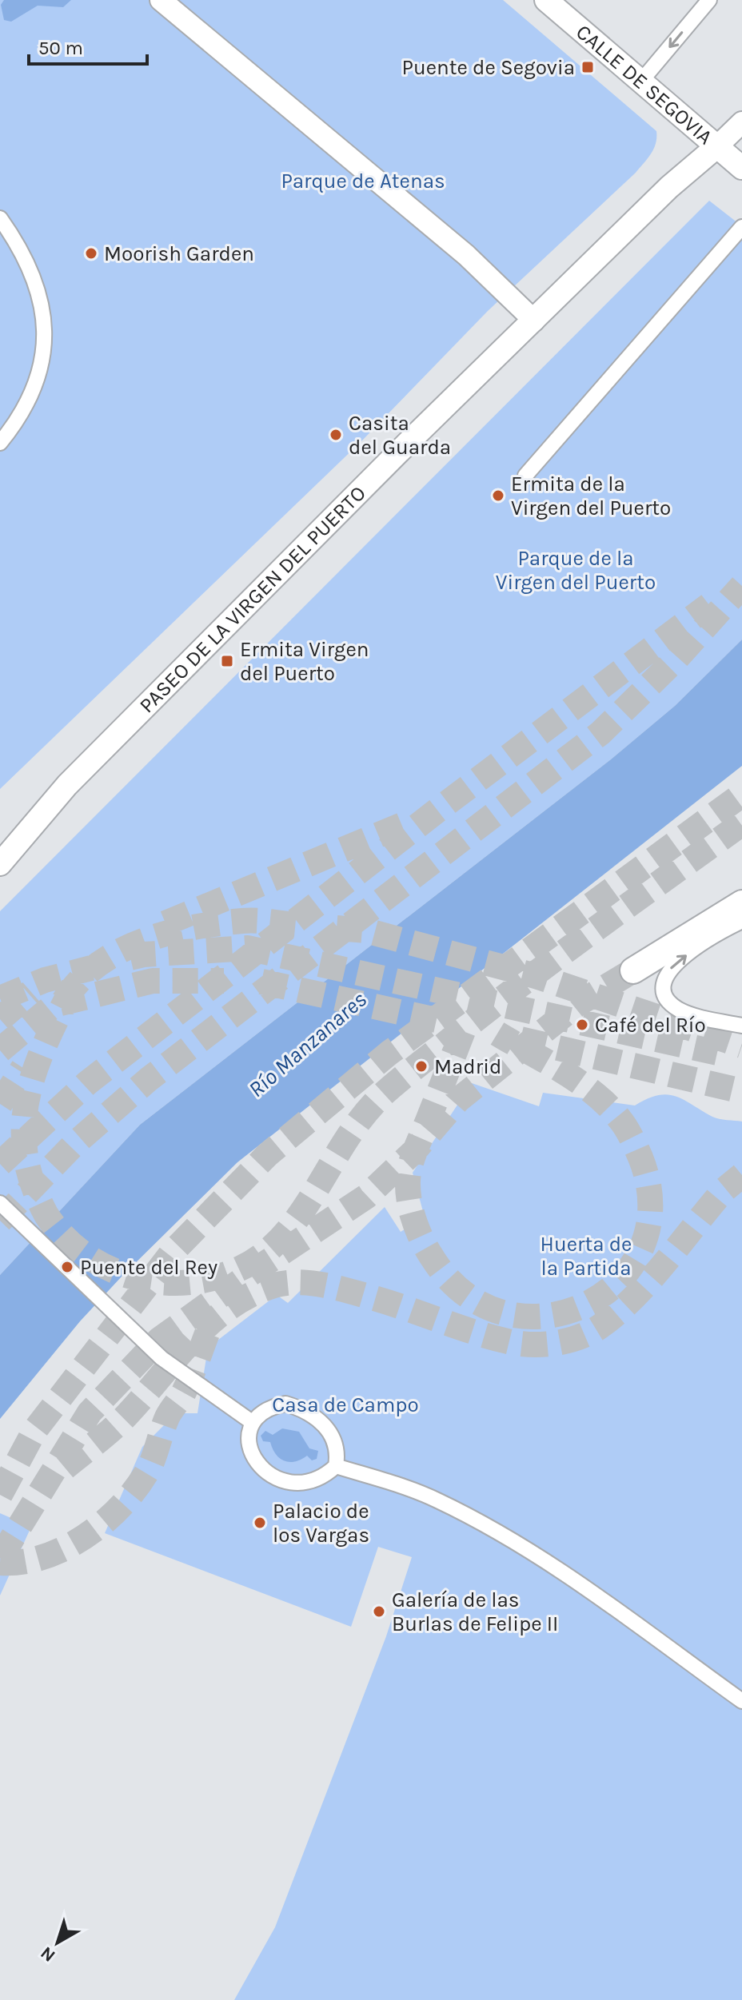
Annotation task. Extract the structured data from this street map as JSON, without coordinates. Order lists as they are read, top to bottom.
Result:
{
  "streets": {
    "main road": ["CALLE DE SEGOVIA", "PASEO DE LA VIRGEN DEL PUERTO"]
  },
  "crossings": [
    ["CALLE DE SEGOVIA", "PASEO DE LA VIRGEN DEL PUERTO"]
  ],
  "water": ["Río Manzanares"],
  "parks": [
    "Parque de Atenas",
    "Parque de la Virgen del Puerto",
    "Huerta de la Partida",
    "Casa de Campo"
  ],
  "places": {
    "transit": ["Puente de Segovia", "Ermita Virgen del Puerto"],
    "other": [
      "Moorish Garden",
      "Casita del Guarda",
      "Ermita de la Virgen del Puerto",
      "Café del Río",
      "Madrid",
      "Puente del Rey",
      "Palacio de los Vargas",
      "Galería de las Burlas de Felipe II"
    ]
  },
  "scale_bar": "50 m",
  "north": "bottom left"
}
